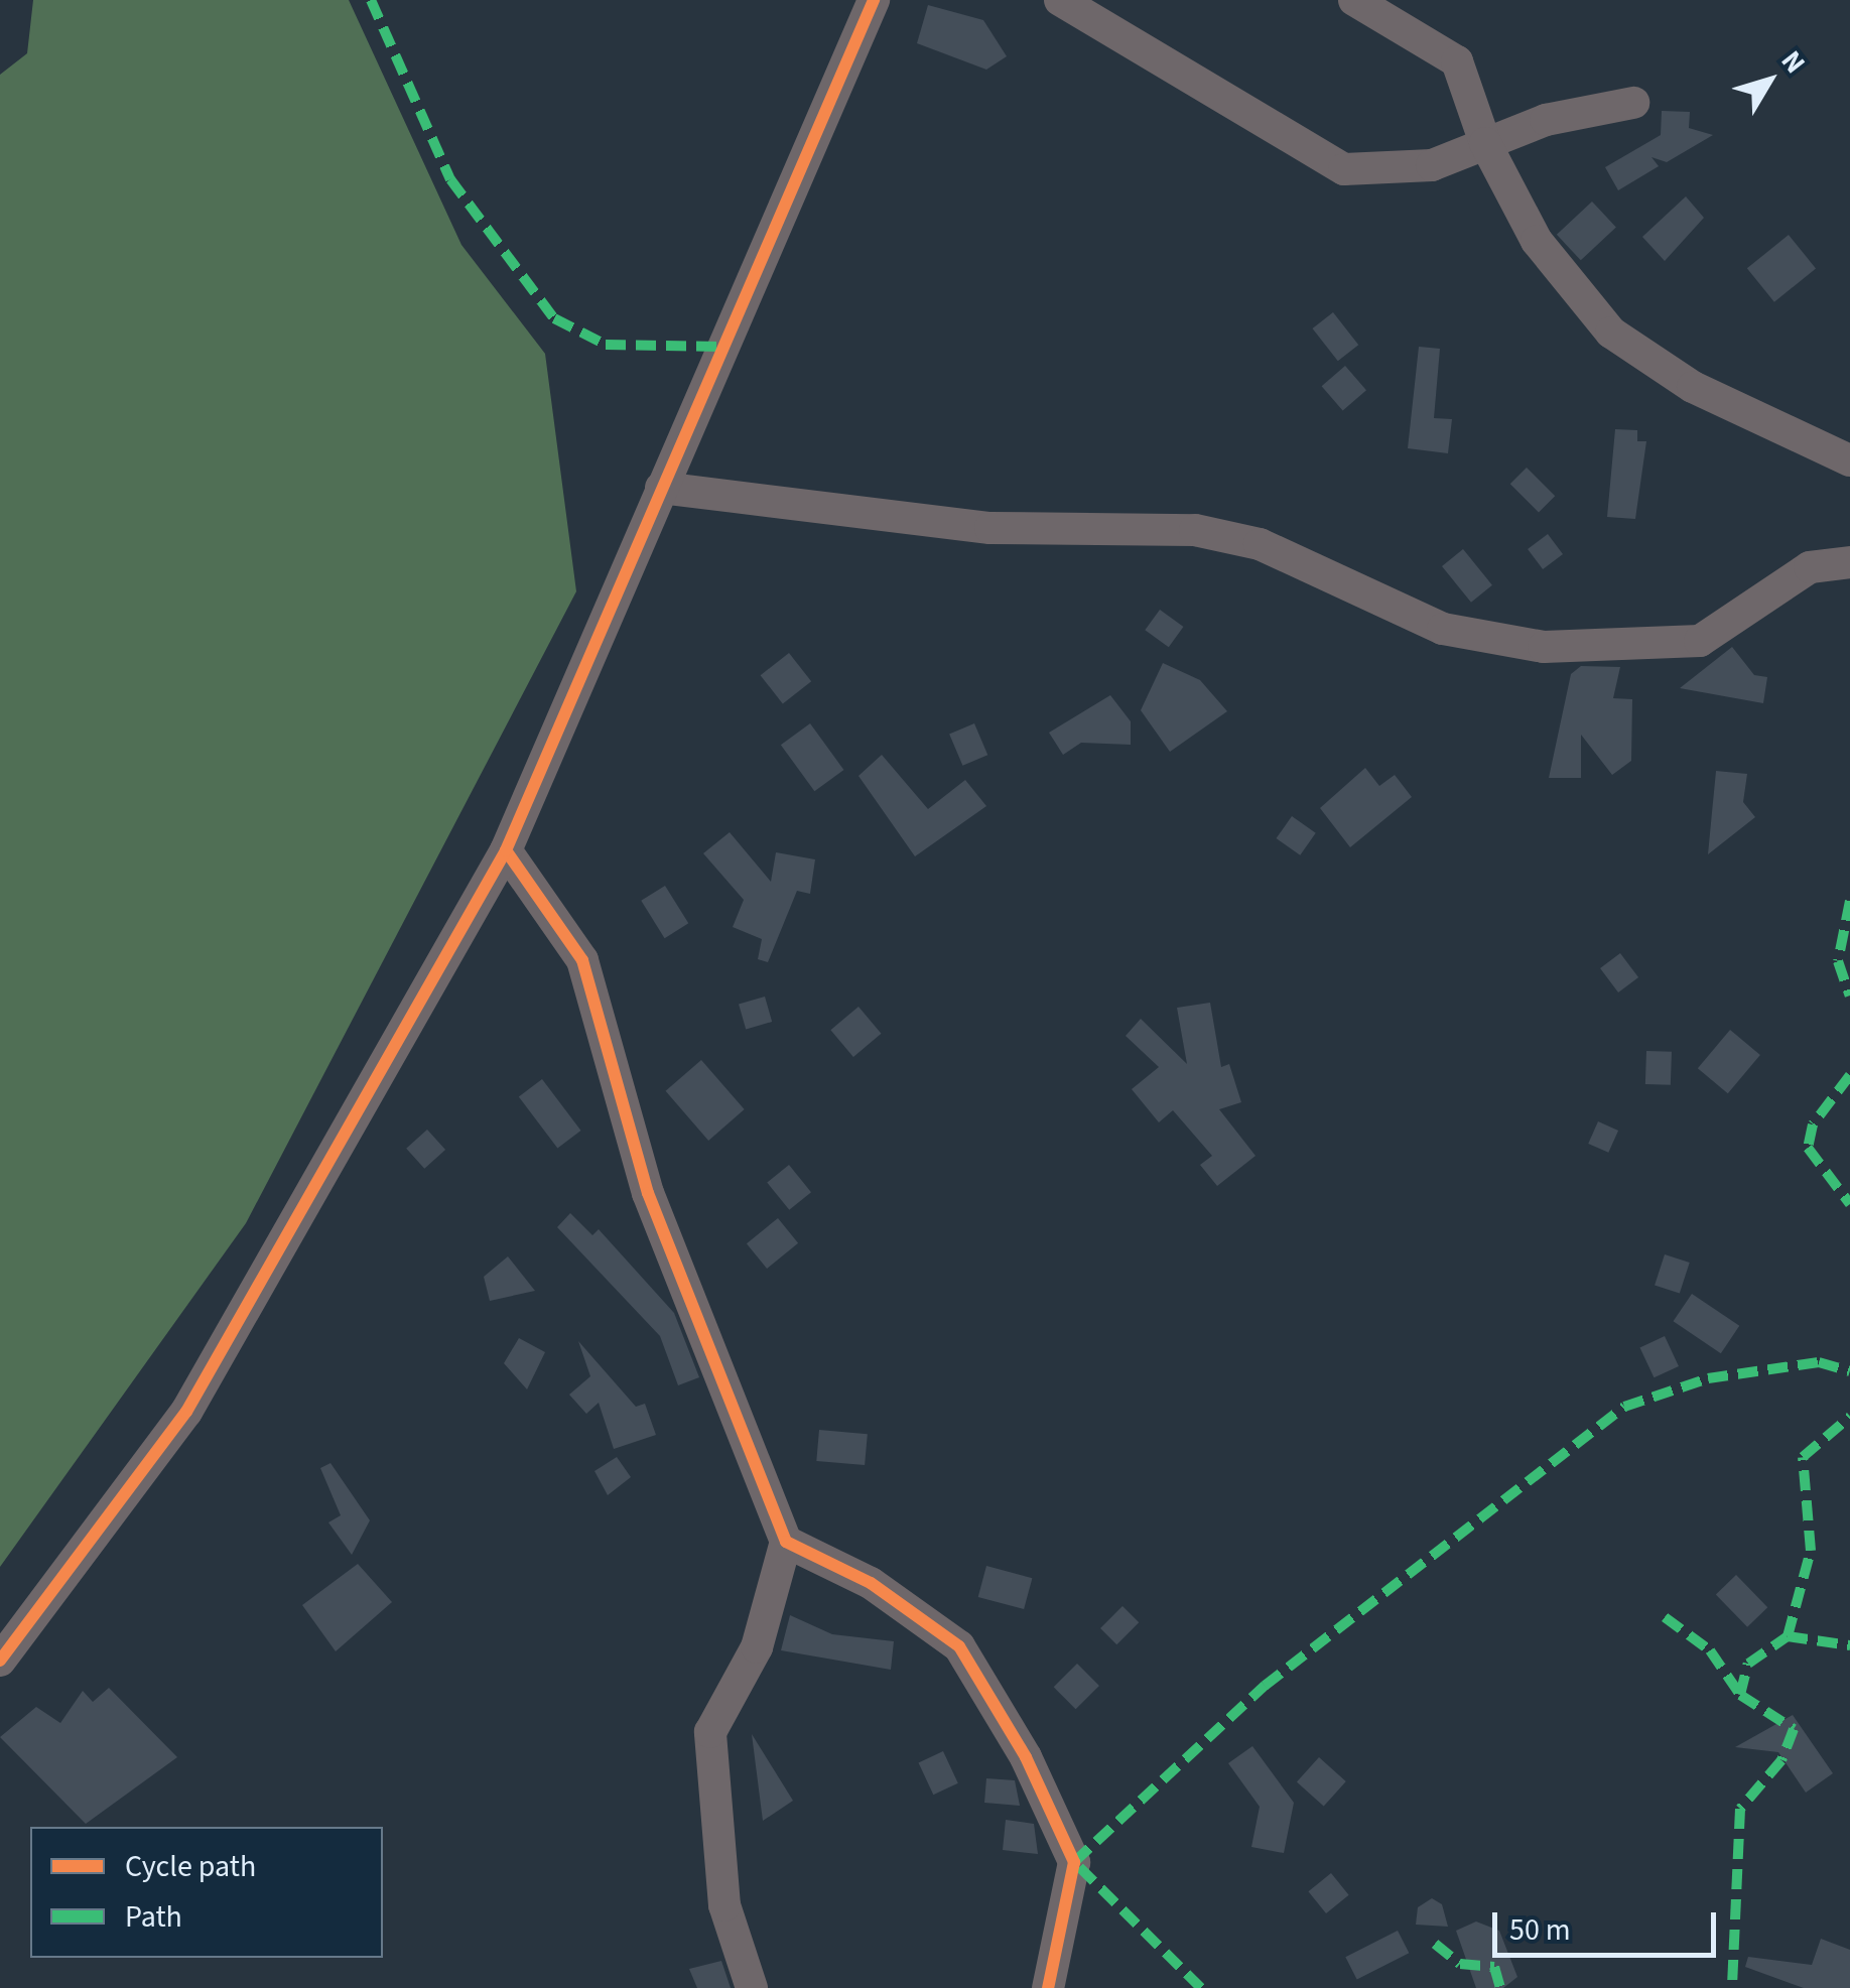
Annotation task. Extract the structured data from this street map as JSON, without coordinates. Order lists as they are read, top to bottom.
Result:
{
  "legend": ["Cycle path", "Path"],
  "scale_bar": "50 m",
  "north": "top right"
}
